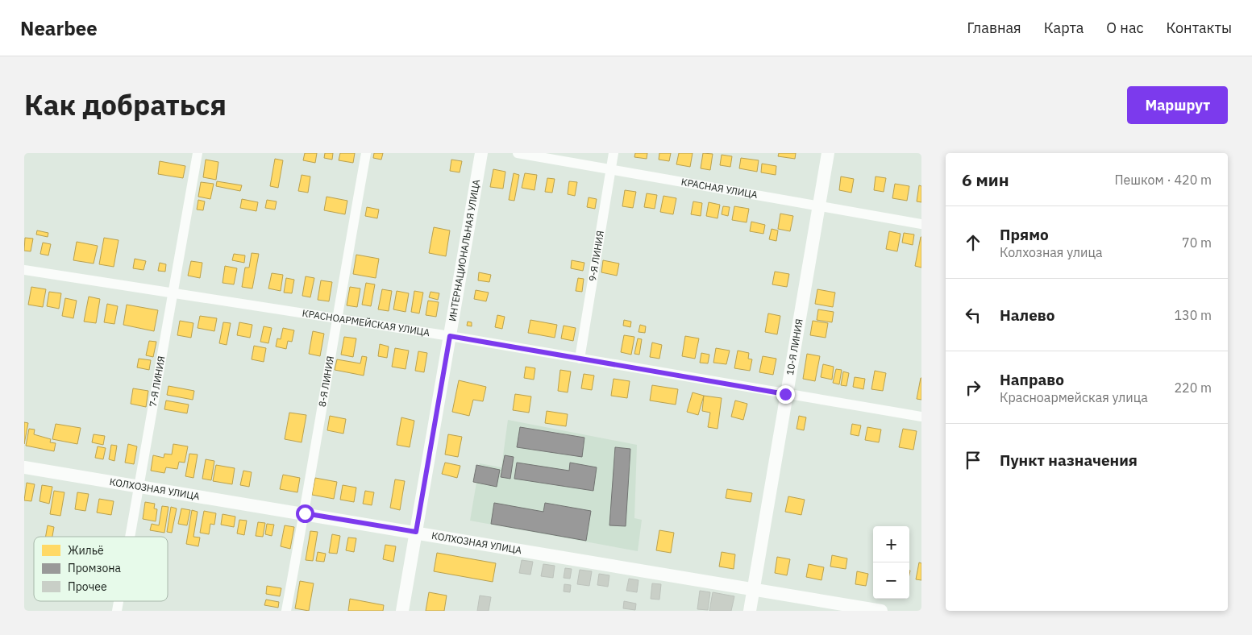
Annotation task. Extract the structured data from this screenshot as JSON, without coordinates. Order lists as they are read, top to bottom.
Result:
{
  "streets": {
    "street": [
      "КРАСНАЯ УЛИЦА",
      "ИНТЕРНАЦИОНАЛЬНАЯ УЛИЦА",
      "9-Я ЛИНИЯ",
      "КРАСНОАРМЕЙСКАЯ УЛИЦА",
      "10-Я ЛИНИЯ",
      "7-Я ЛИНИЯ",
      "8-Я ЛИНИЯ",
      "КОЛХОЗНАЯ УЛИЦА"
    ]
  },
  "crossings": [
    ["КРАСНАЯ УЛИЦА", "9-Я ЛИНИЯ"],
    ["КРАСНАЯ УЛИЦА", "10-Я ЛИНИЯ"],
    ["ИНТЕРНАЦИОНАЛЬНАЯ УЛИЦА", "КРАСНОАРМЕЙСКАЯ УЛИЦА"],
    ["ИНТЕРНАЦИОНАЛЬНАЯ УЛИЦА", "КОЛХОЗНАЯ УЛИЦА"],
    ["9-Я ЛИНИЯ", "КРАСНОАРМЕЙСКАЯ УЛИЦА"],
    ["КРАСНОАРМЕЙСКАЯ УЛИЦА", "10-Я ЛИНИЯ"],
    ["КРАСНОАРМЕЙСКАЯ УЛИЦА", "7-Я ЛИНИЯ"],
    ["КРАСНОАРМЕЙСКАЯ УЛИЦА", "8-Я ЛИНИЯ"],
    ["10-Я ЛИНИЯ", "КОЛХОЗНАЯ УЛИЦА"],
    ["7-Я ЛИНИЯ", "КОЛХОЗНАЯ УЛИЦА"],
    ["8-Я ЛИНИЯ", "КОЛХОЗНАЯ УЛИЦА"]
  ],
  "legend": ["Жильё", "Промзона", "Прочее"],
  "page": {
    "header": "Nearbee",
    "nav": [
      "Главная",
      "Карта",
      "О нас",
      "Контакты"
    ],
    "title": "Как добраться",
    "buttons": "Маршрут",
    "heading": ["6 мин", "Пешком · 420 m"],
    "list": [
      ["Прямо", "Колхозная улица", "70 m"],
      ["Налево", "130 m"],
      ["Направо", "Красноармейская улица", "220 m"],
      "Пункт назначения"
    ],
    "map_buttons": ["+", "−"]
  }
}
